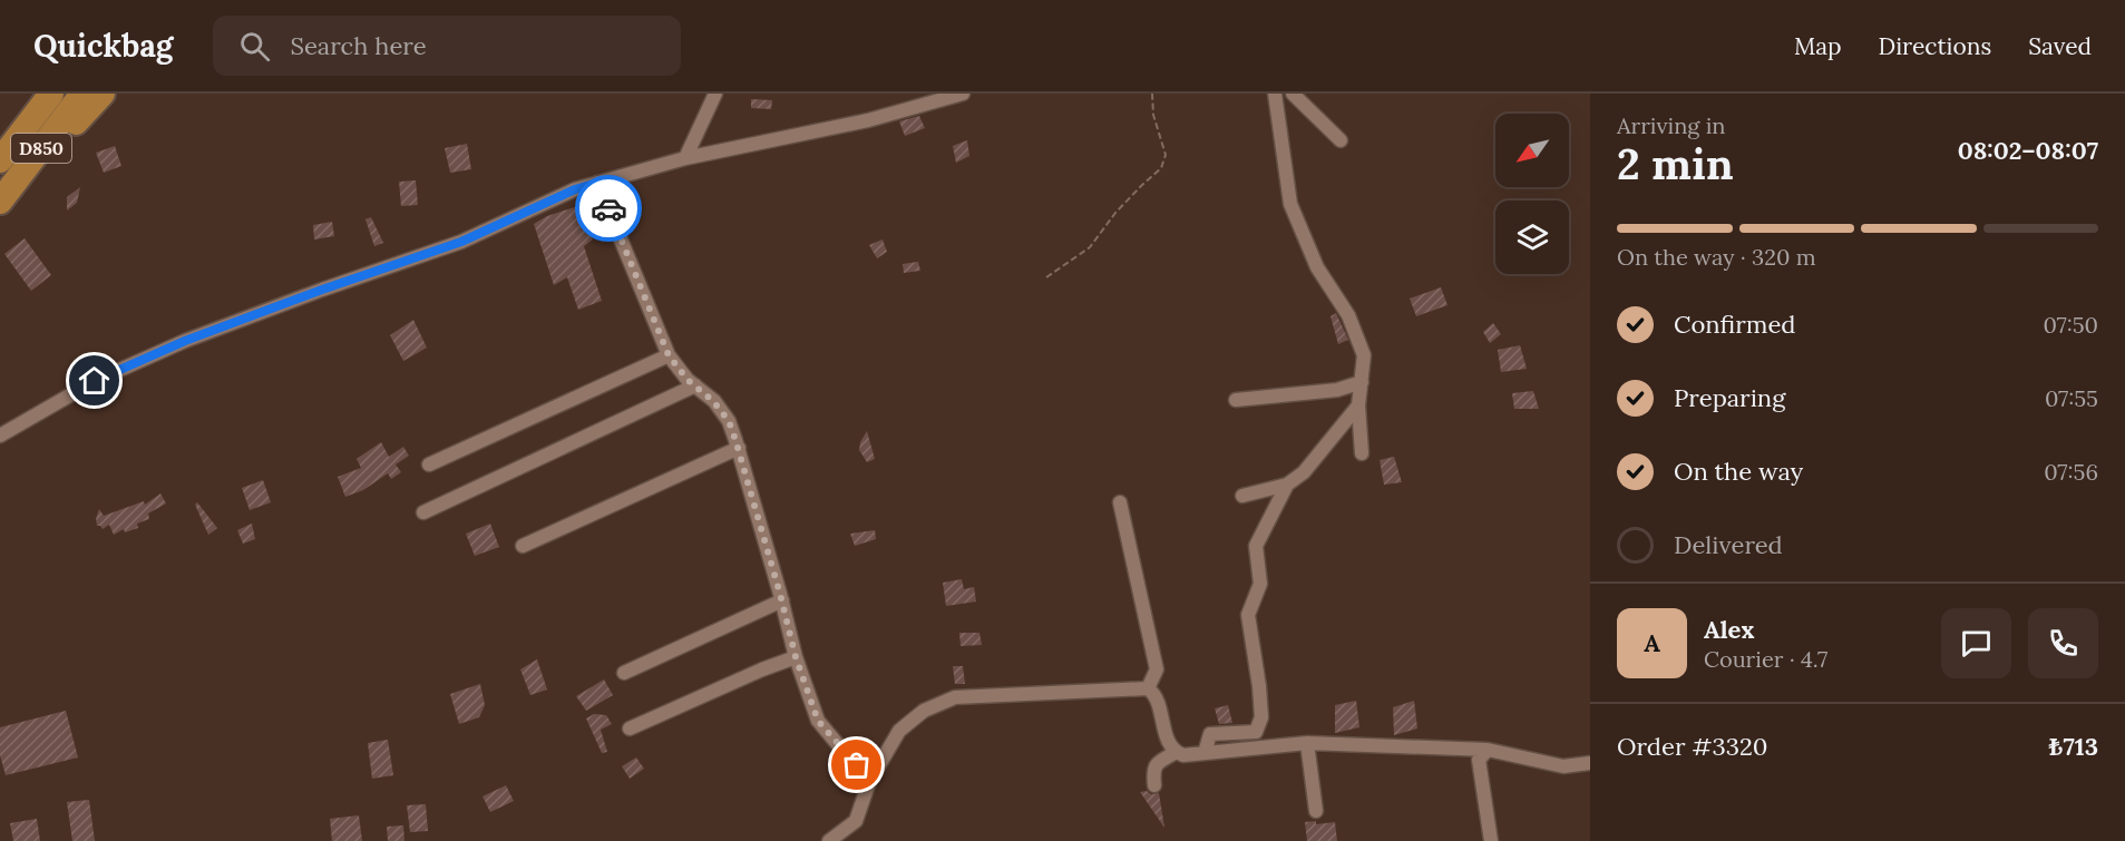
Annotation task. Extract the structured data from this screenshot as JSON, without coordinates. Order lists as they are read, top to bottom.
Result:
{
  "streets": {
    "highway": ["D850"]
  },
  "north": "bottom left",
  "page": {
    "header": "Quickbag",
    "search": "Search here",
    "nav": ["Map", "Directions", "Saved"],
    "heading": ["2 min", "Arriving in", "08:02–08:07"],
    "panel": [
      "Alex",
      "Courier · 4.7",
      "Order #3320",
      "₺713"
    ],
    "bar": "On the way · 320 m",
    "list": [
      ["Confirmed", "07:50"],
      ["Preparing", "07:55"],
      ["On the way", "07:56"],
      "Delivered"
    ],
    "round": "A"
  }
}
